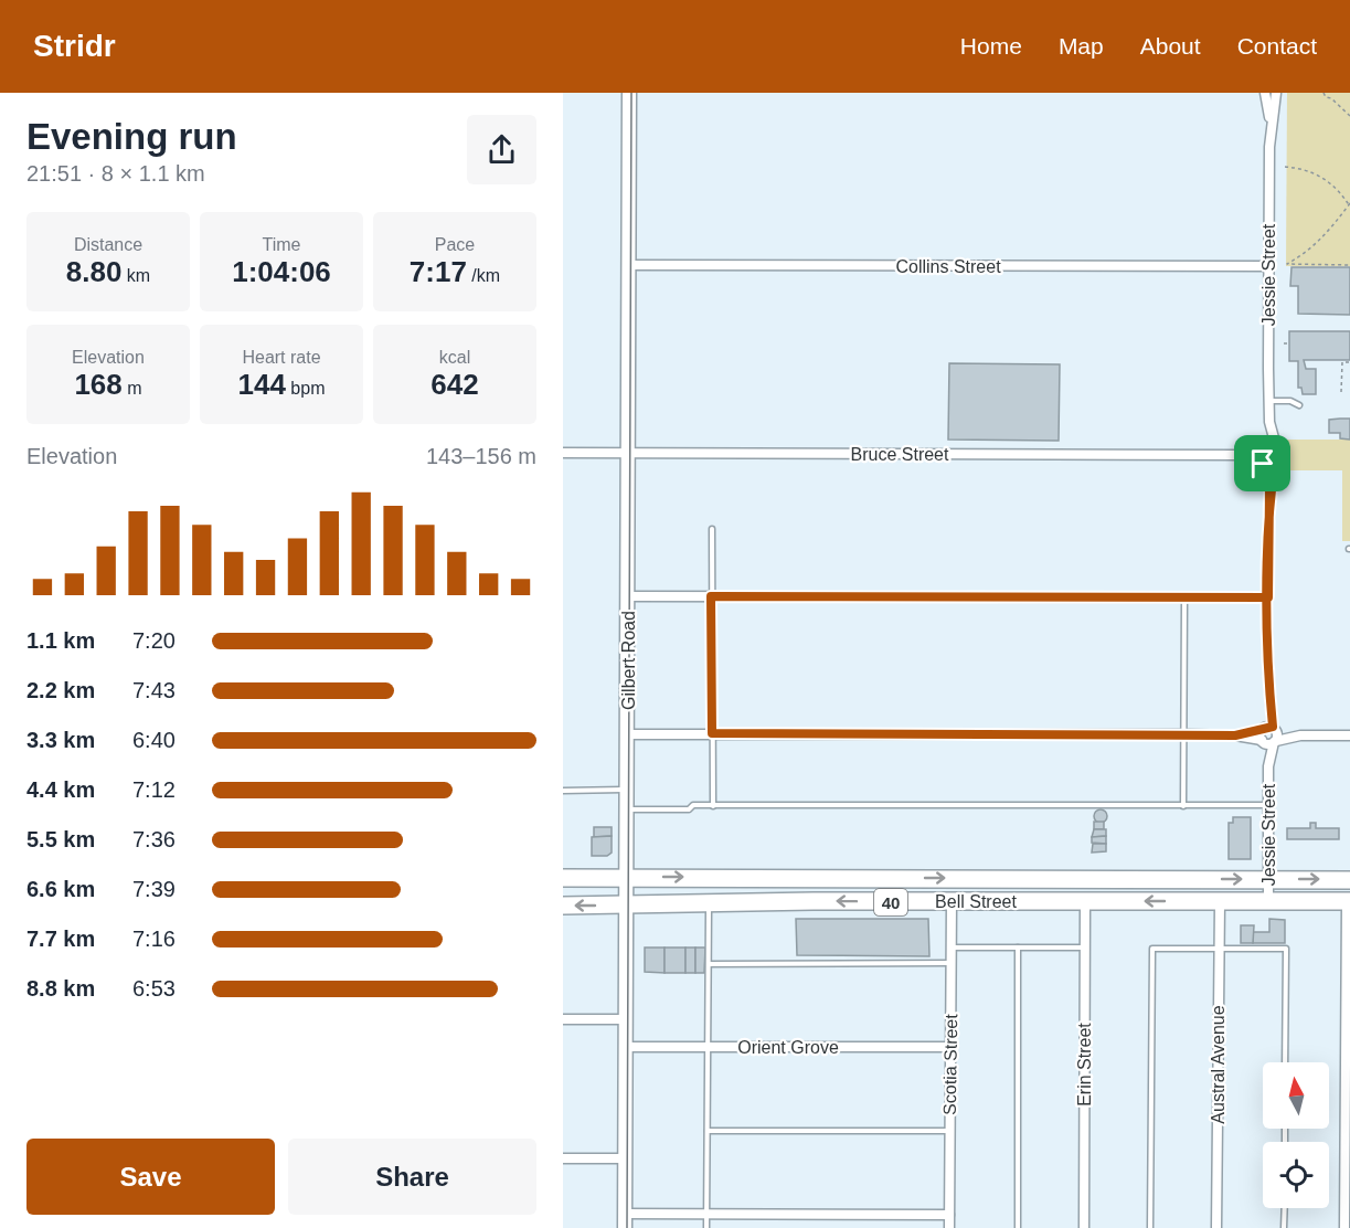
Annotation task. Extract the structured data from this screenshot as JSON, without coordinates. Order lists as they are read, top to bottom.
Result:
{
  "streets": {
    "highway": ["Bell Street", "40"],
    "street": [
      "Collins Street",
      "Jessie Street",
      "Bruce Street",
      "Gilbert Road",
      "Orient Grove",
      "Scotia Street",
      "Erin Street",
      "Austral Avenue"
    ]
  },
  "crossings": [
    ["Collins Street", "Jessie Street"],
    ["Collins Street", "Gilbert Road"],
    ["Jessie Street", "Bruce Street"],
    ["Jessie Street", "Bell Street"],
    ["Bruce Street", "Gilbert Road"],
    ["Gilbert Road", "Bell Street"],
    ["Gilbert Road", "Orient Grove"],
    ["Bell Street", "Scotia Street"],
    ["Bell Street", "Erin Street"],
    ["Bell Street", "Austral Avenue"],
    ["Orient Grove", "Scotia Street"]
  ],
  "north": "top",
  "page": {
    "header": "Stridr",
    "nav": [
      "Home",
      "Map",
      "About",
      "Contact"
    ],
    "heading": ["Evening run", "21:51 · 8 × 1.1 km"],
    "stats": [
      ["Distance", "8.80 km"],
      ["Time", "1:04:06"],
      ["Pace", "7:17 /km"],
      ["Elevation", "168 m"],
      ["Heart rate", "144 bpm"],
      ["kcal", "642"]
    ],
    "chart": ["Elevation", "143–156 m"],
    "list": [
      {
        "name": "1.1 km",
        "note": "7:20"
      },
      {
        "name": "2.2 km",
        "note": "7:43"
      },
      {
        "name": "3.3 km",
        "note": "6:40"
      },
      {
        "name": "4.4 km",
        "note": "7:12"
      },
      {
        "name": "5.5 km",
        "note": "7:36"
      },
      {
        "name": "6.6 km",
        "note": "7:39"
      },
      {
        "name": "7.7 km",
        "note": "7:16"
      },
      {
        "name": "8.8 km",
        "note": "6:53"
      }
    ],
    "buttons": ["Save", "Share"]
  }
}
